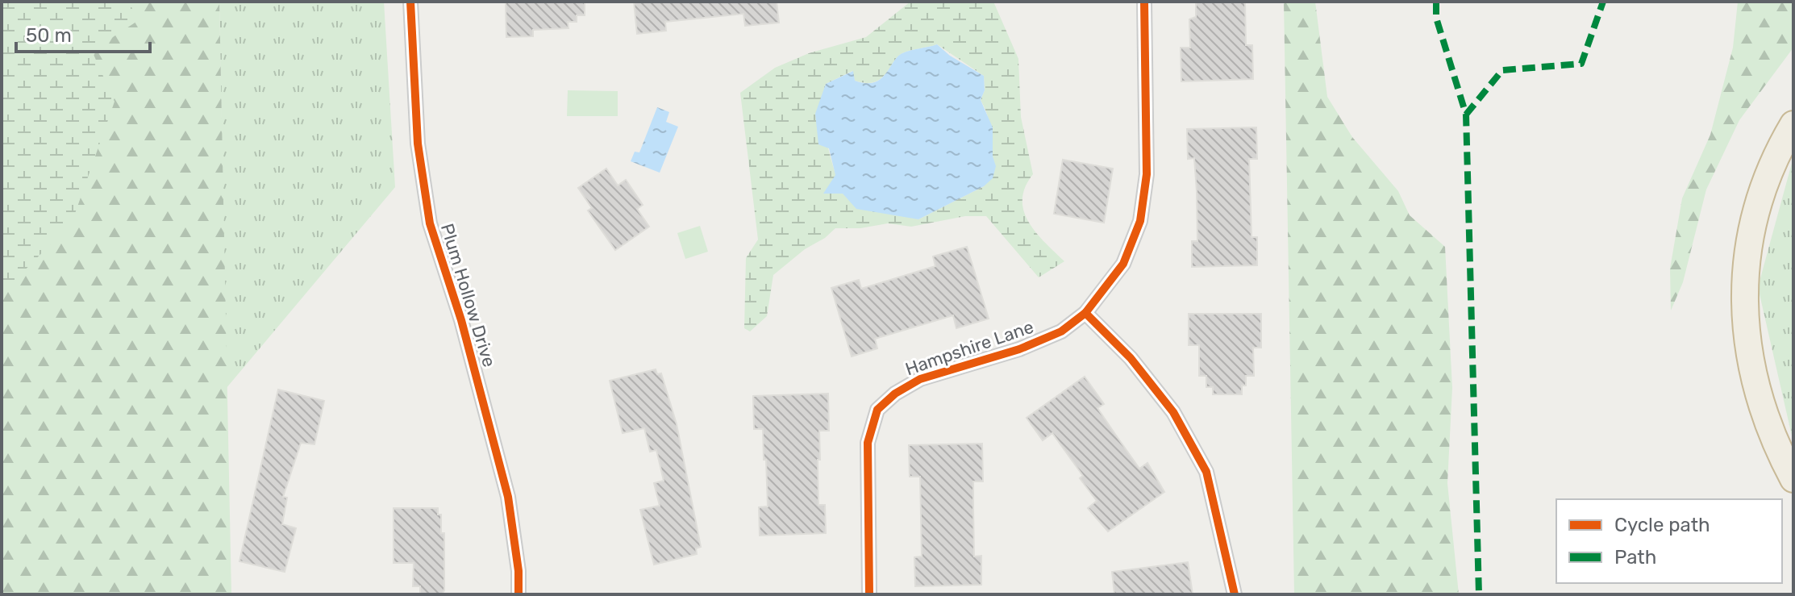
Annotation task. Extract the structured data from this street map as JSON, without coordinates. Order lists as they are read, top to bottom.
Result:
{
  "streets": {
    "street": ["Plum Hollow Drive", "Hampshire Lane"]
  },
  "legend": ["Cycle path", "Path"],
  "scale_bar": "50 m"
}
